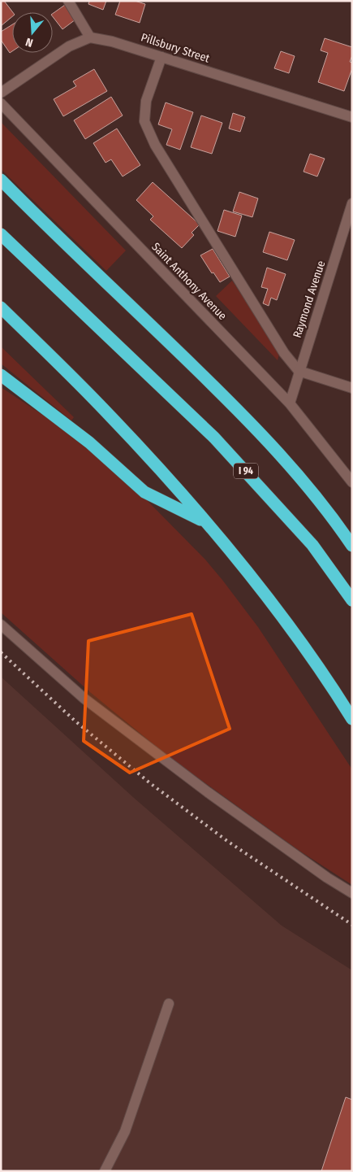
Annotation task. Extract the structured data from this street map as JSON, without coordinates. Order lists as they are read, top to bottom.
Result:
{
  "streets": {
    "highway": ["I 94"],
    "street": ["Pillsbury Street", "Saint Anthony Avenue", "Raymond Avenue"]
  },
  "crossings": [
    ["Saint Anthony Avenue", "Raymond Avenue"]
  ],
  "north": "bottom"
}
